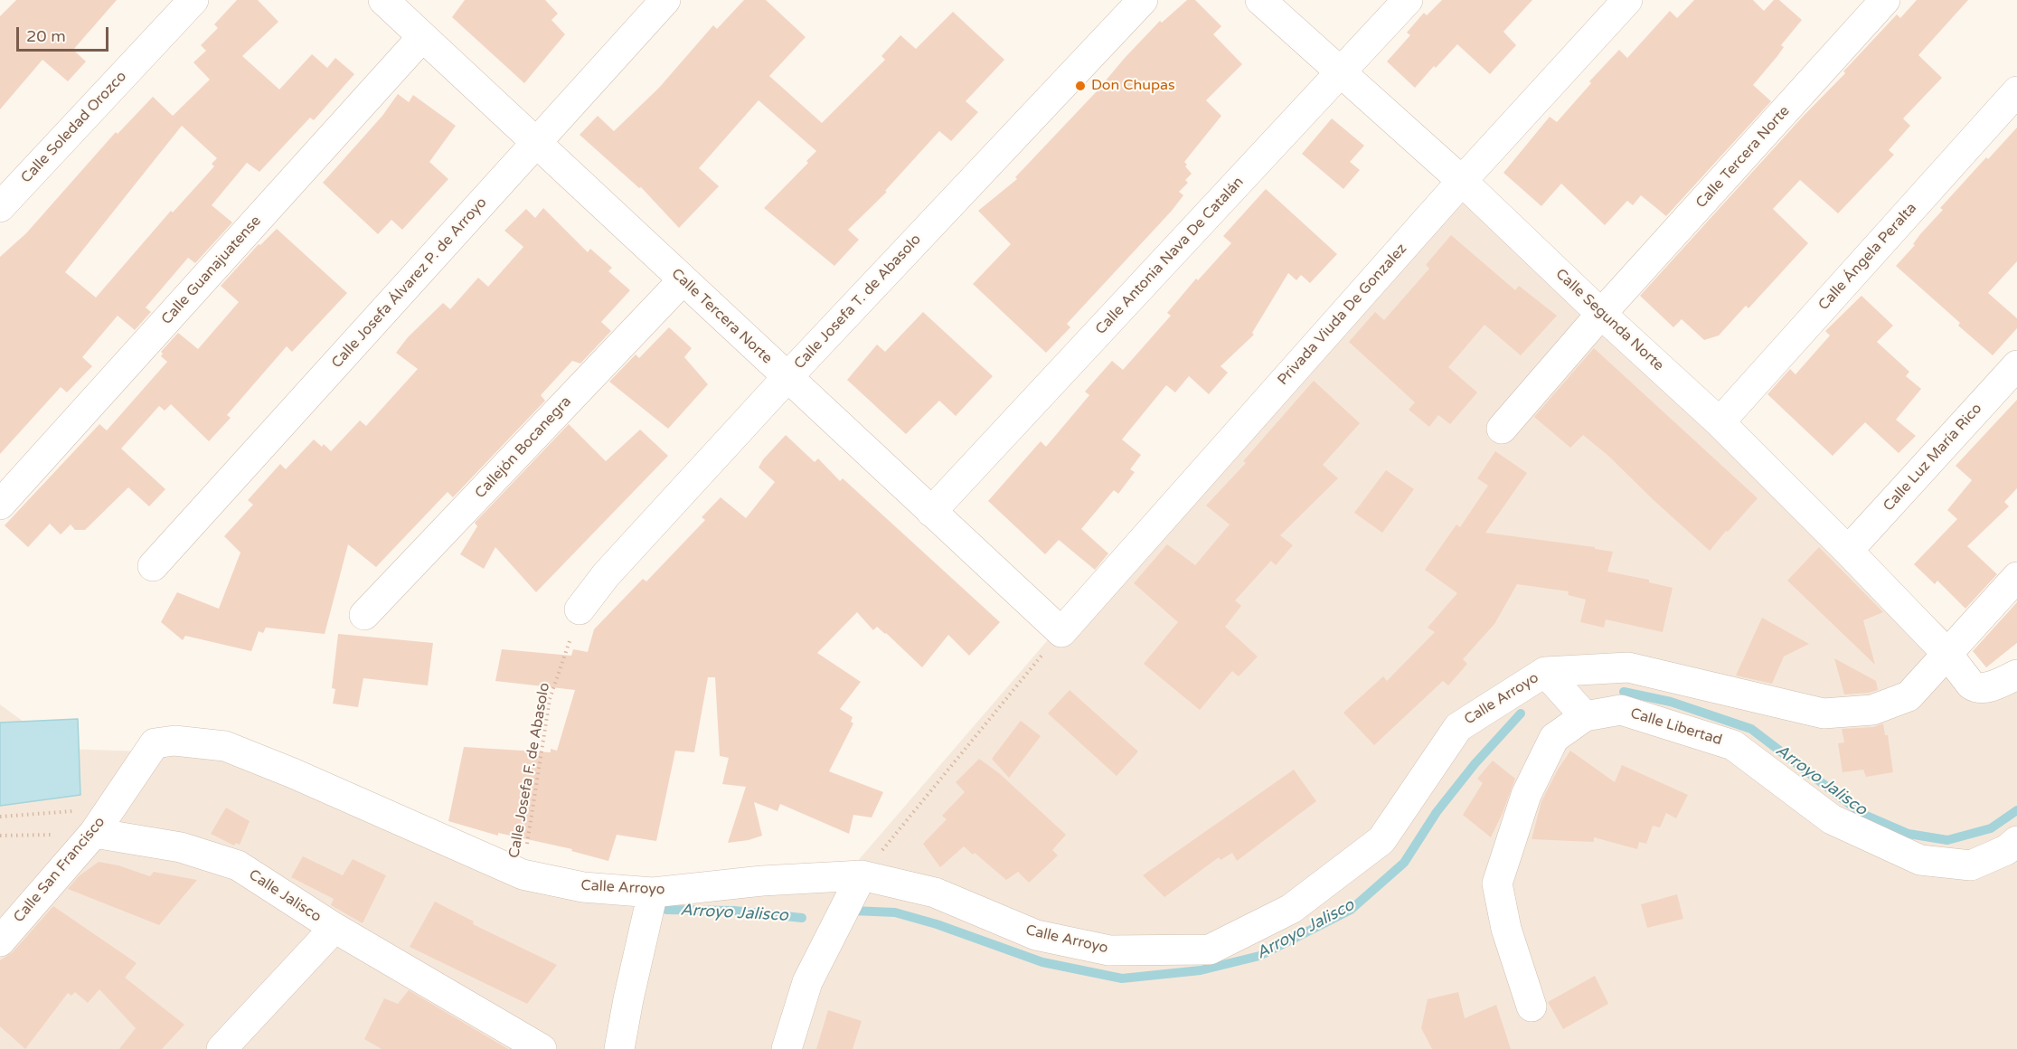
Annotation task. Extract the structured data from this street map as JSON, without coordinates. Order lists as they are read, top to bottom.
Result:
{
  "streets": {
    "street": [
      "Calle Soledad Orozco",
      "Calle Tercera Norte",
      "Calle Antonia Nava De Catalán",
      "Calle Ángela Peralta",
      "Calle Guanajuatense",
      "Calle Josefa Álvarez P. de Arroyo",
      "Calle Josefa T. de Abasolo",
      "Privada Viuda De Gonzalez",
      "Calle Segunda Norte",
      "Callejón Bocanegra",
      "Calle Luz María Rico",
      "Calle Arroyo",
      "Calle Libertad",
      "Calle San Francisco",
      "Calle Jalisco"
    ],
    "path": ["Calle Josefa F. de Abasolo"]
  },
  "crossings": [
    ["Calle Tercera Norte", "Calle Antonia Nava De Catalán"],
    ["Calle Tercera Norte", "Calle Guanajuatense"],
    ["Calle Tercera Norte", "Calle Josefa Álvarez P. de Arroyo"],
    ["Calle Tercera Norte", "Calle Josefa T. de Abasolo"],
    ["Calle Tercera Norte", "Privada Viuda De Gonzalez"],
    ["Calle Tercera Norte", "Calle Segunda Norte"],
    ["Calle Tercera Norte", "Callejón Bocanegra"],
    ["Calle Antonia Nava De Catalán", "Calle Segunda Norte"],
    ["Calle Ángela Peralta", "Calle Segunda Norte"],
    ["Calle Josefa T. de Abasolo", "Calle Josefa F. de Abasolo"],
    ["Privada Viuda De Gonzalez", "Calle Segunda Norte"],
    ["Calle Segunda Norte", "Calle Luz María Rico"],
    ["Calle Segunda Norte", "Calle Arroyo"],
    ["Calle Arroyo", "Calle Josefa F. de Abasolo"],
    ["Calle Arroyo", "Calle San Francisco"],
    ["Calle San Francisco", "Calle Jalisco"]
  ],
  "water": ["Arroyo Jalisco"],
  "places": ["Don Chupas"],
  "scale_bar": "20 m"
}
